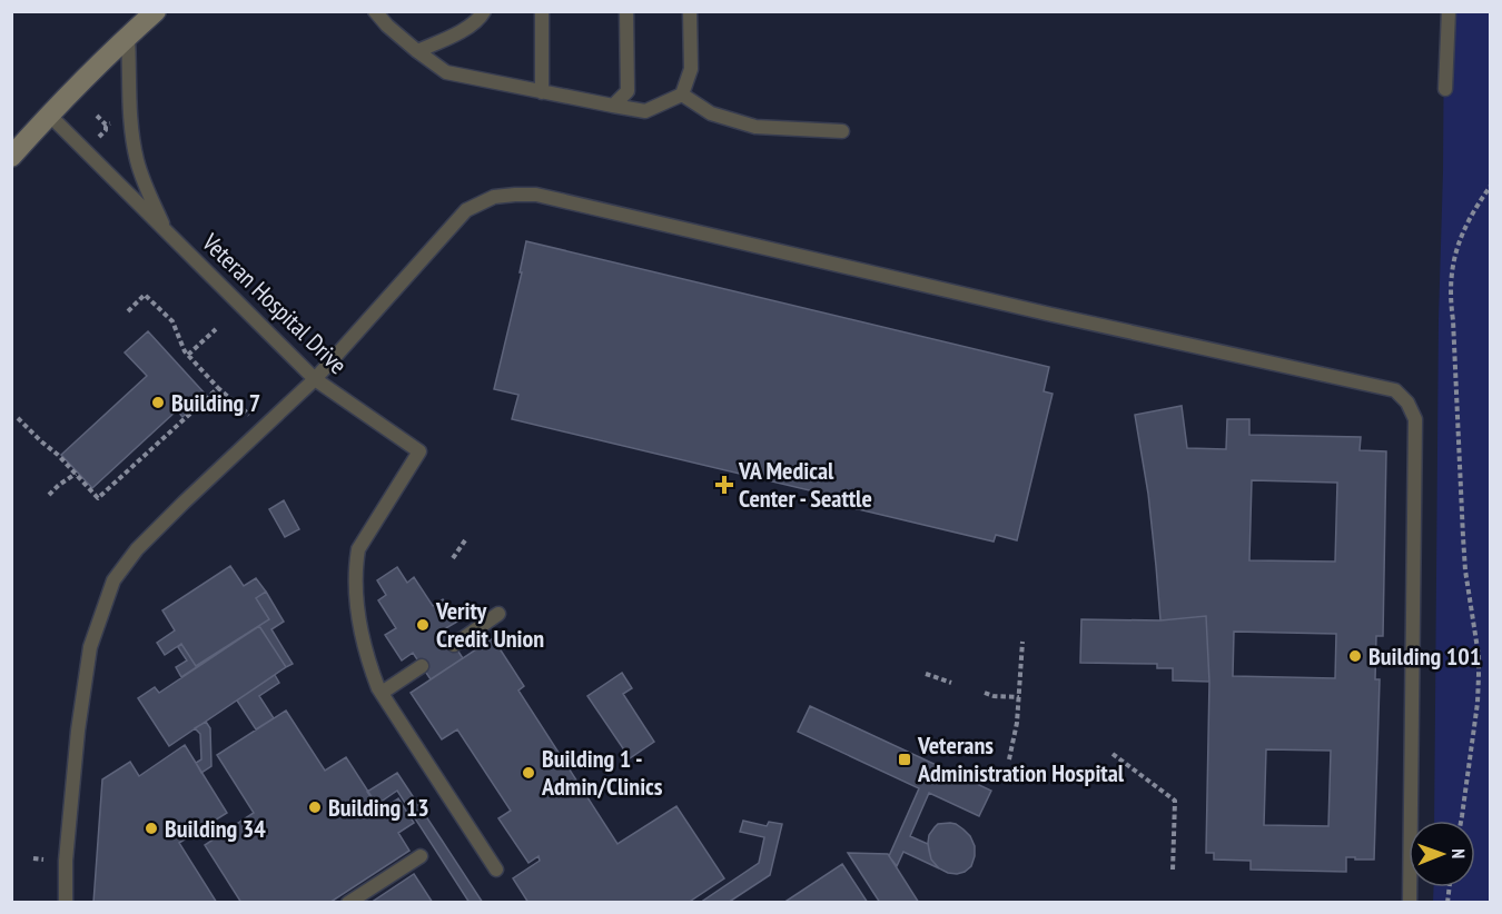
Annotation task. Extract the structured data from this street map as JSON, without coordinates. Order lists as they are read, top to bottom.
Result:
{
  "streets": {
    "lane": ["Veteran Hospital Drive"]
  },
  "places": {
    "other": [
      "Building 7",
      "Verity Credit Union",
      "Building 101",
      "Building 1 - Admin/Clinics",
      "Building 13",
      "Building 34"
    ],
    "health": ["VA Medical Center - Seattle"],
    "transit": ["Veterans Administration Hospital"]
  },
  "north": "right"
}
